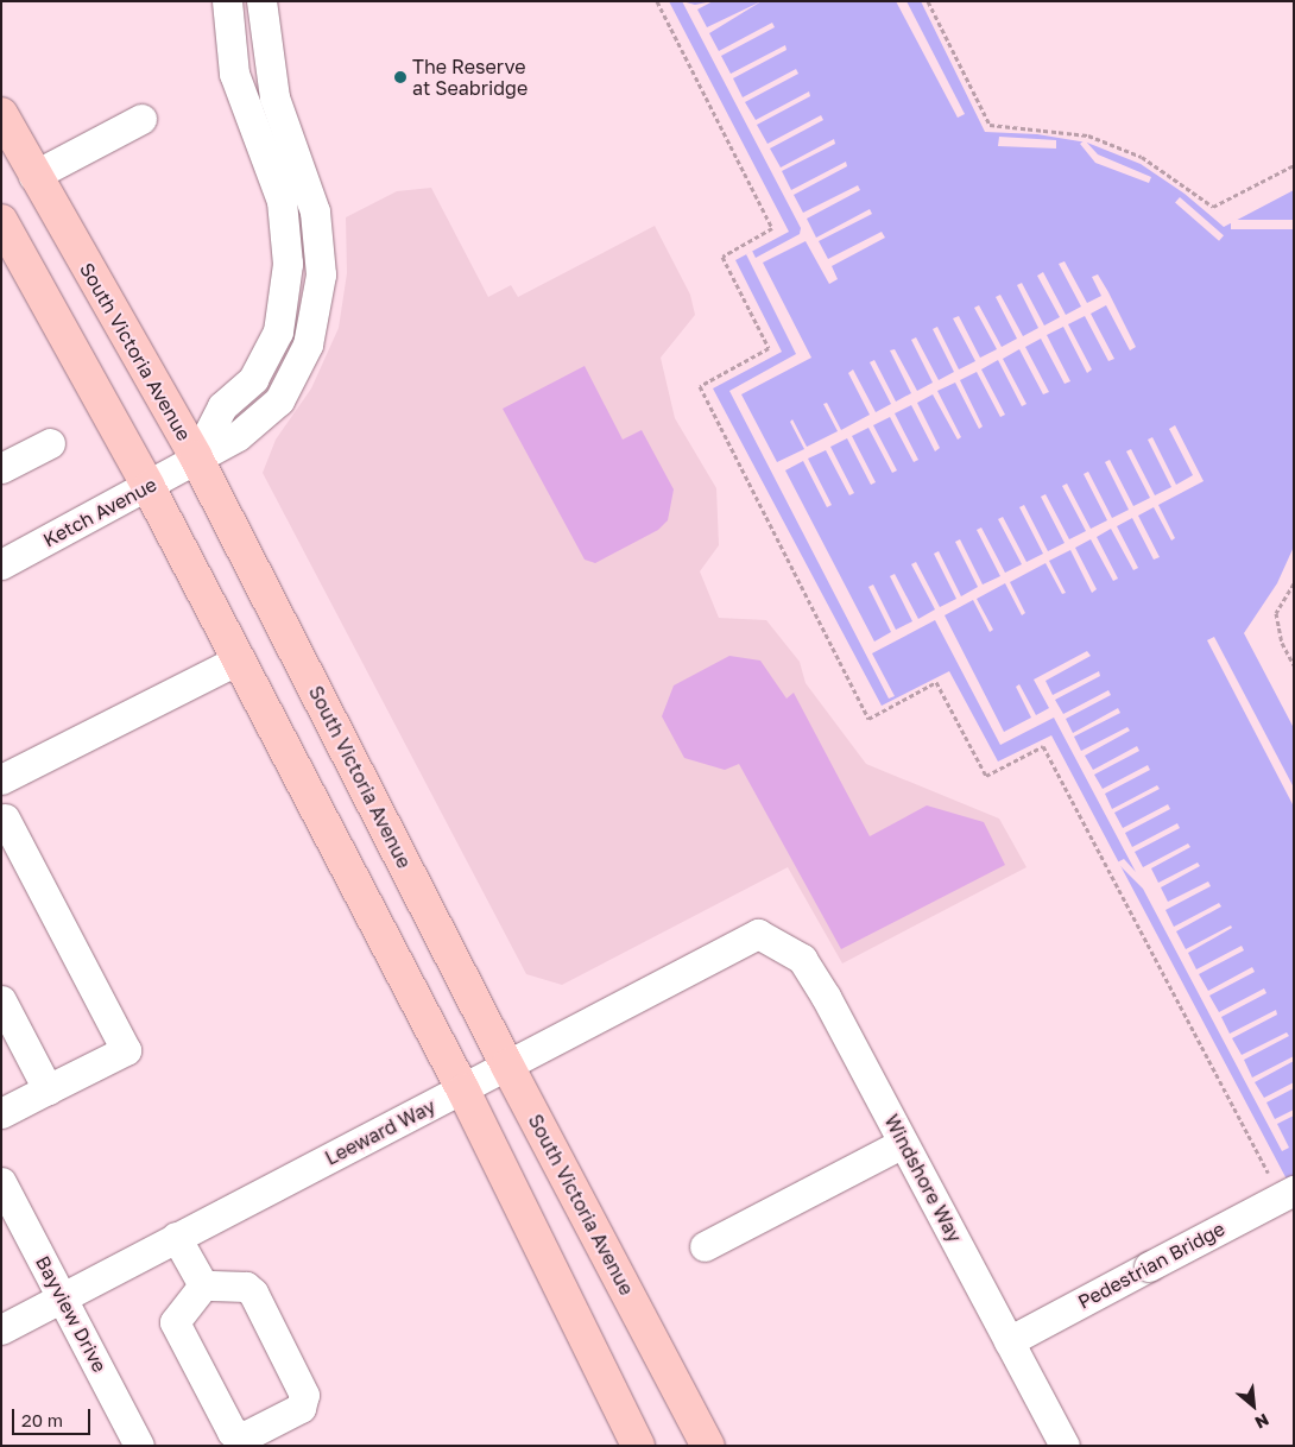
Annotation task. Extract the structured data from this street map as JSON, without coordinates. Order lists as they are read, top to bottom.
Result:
{
  "streets": {
    "main road": ["South Victoria Avenue"],
    "street": [
      "Ketch Avenue",
      "Leeward Way",
      "Windshore Way",
      "Pedestrian Bridge",
      "Bayview Drive"
    ]
  },
  "crossings": [
    ["South Victoria Avenue", "Ketch Avenue"],
    ["South Victoria Avenue", "Leeward Way"],
    ["Leeward Way", "Windshore Way"],
    ["Leeward Way", "Bayview Drive"],
    ["Windshore Way", "Pedestrian Bridge"]
  ],
  "places": ["The Reserve at Seabridge"],
  "scale_bar": "20 m",
  "north": "bottom right"
}
